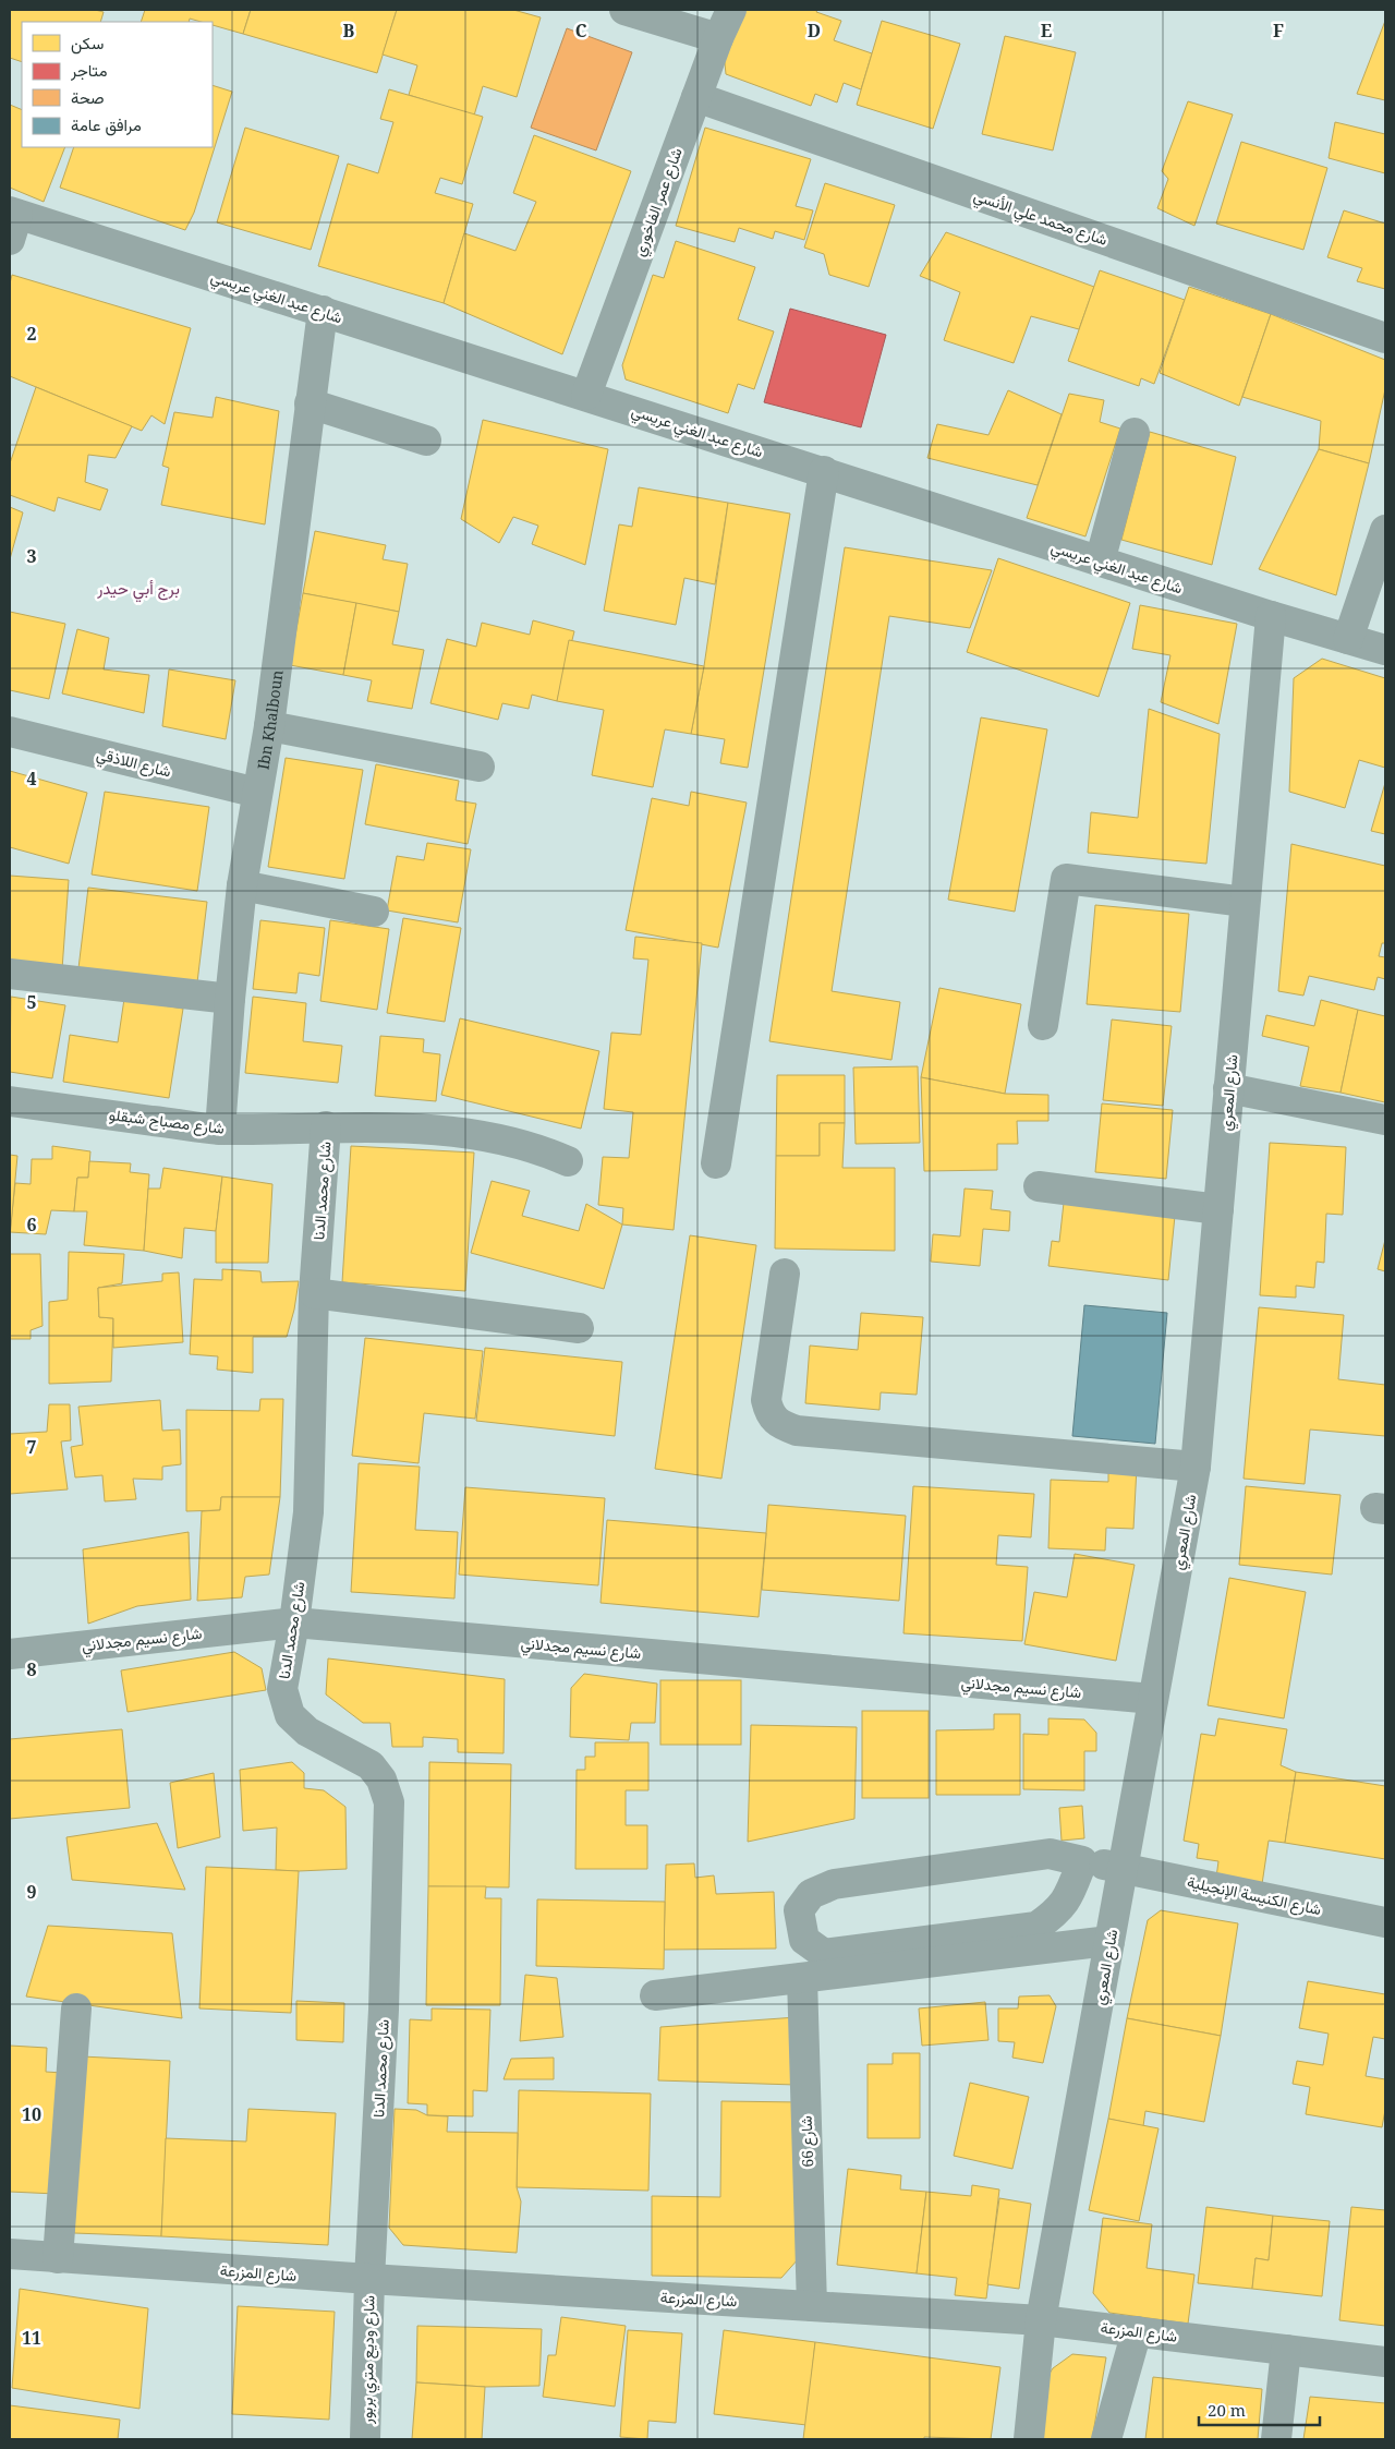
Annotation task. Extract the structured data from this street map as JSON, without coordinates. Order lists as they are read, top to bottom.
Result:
{
  "streets": {
    "street": [
      "شارع عمر الفاخوري",
      "شارع محمد علي الأنسي",
      "شارع عبد الغني عريسي",
      "Ibn Khalboun",
      "شارع اللاذقي",
      "شارع المعري",
      "شارع مصباح شبقلو",
      "شارع محمد الدنا",
      "شارع نسيم مجدلاني",
      "شارع الكنيسة الإنجيلية",
      "شارع 66",
      "شارع المزرعة",
      "شارع وديع متري بربور"
    ]
  },
  "crossings": [
    ["شارع عمر الفاخوري", "شارع محمد علي الأنسي"],
    ["شارع عمر الفاخوري", "شارع عبد الغني عريسي"],
    ["شارع عبد الغني عريسي", "Ibn Khalboun"],
    ["شارع عبد الغني عريسي", "شارع المعري"],
    ["Ibn Khalboun", "شارع اللاذقي"],
    ["Ibn Khalboun", "شارع مصباح شبقلو"],
    ["شارع المعري", "شارع نسيم مجدلاني"],
    ["شارع المعري", "شارع الكنيسة الإنجيلية"],
    ["شارع المعري", "شارع المزرعة"],
    ["شارع مصباح شبقلو", "شارع محمد الدنا"],
    ["شارع محمد الدنا", "شارع نسيم مجدلاني"],
    ["شارع محمد الدنا", "شارع المزرعة"],
    ["شارع محمد الدنا", "شارع وديع متري بربور"],
    ["شارع 66", "شارع المزرعة"],
    ["شارع المزرعة", "شارع وديع متري بربور"]
  ],
  "districts": ["برج أبي حيدر"],
  "legend": [
    "سكن",
    "متاجر",
    "صحة",
    "مرافق عامة"
  ],
  "scale_bar": "20 m",
  "grid": {
    "columns": [
      "B",
      "C",
      "D",
      "E",
      "F"
    ],
    "rows": [
      "2",
      "3",
      "4",
      "5",
      "6",
      "7",
      "8",
      "9",
      "10",
      "11"
    ]
  }
}
